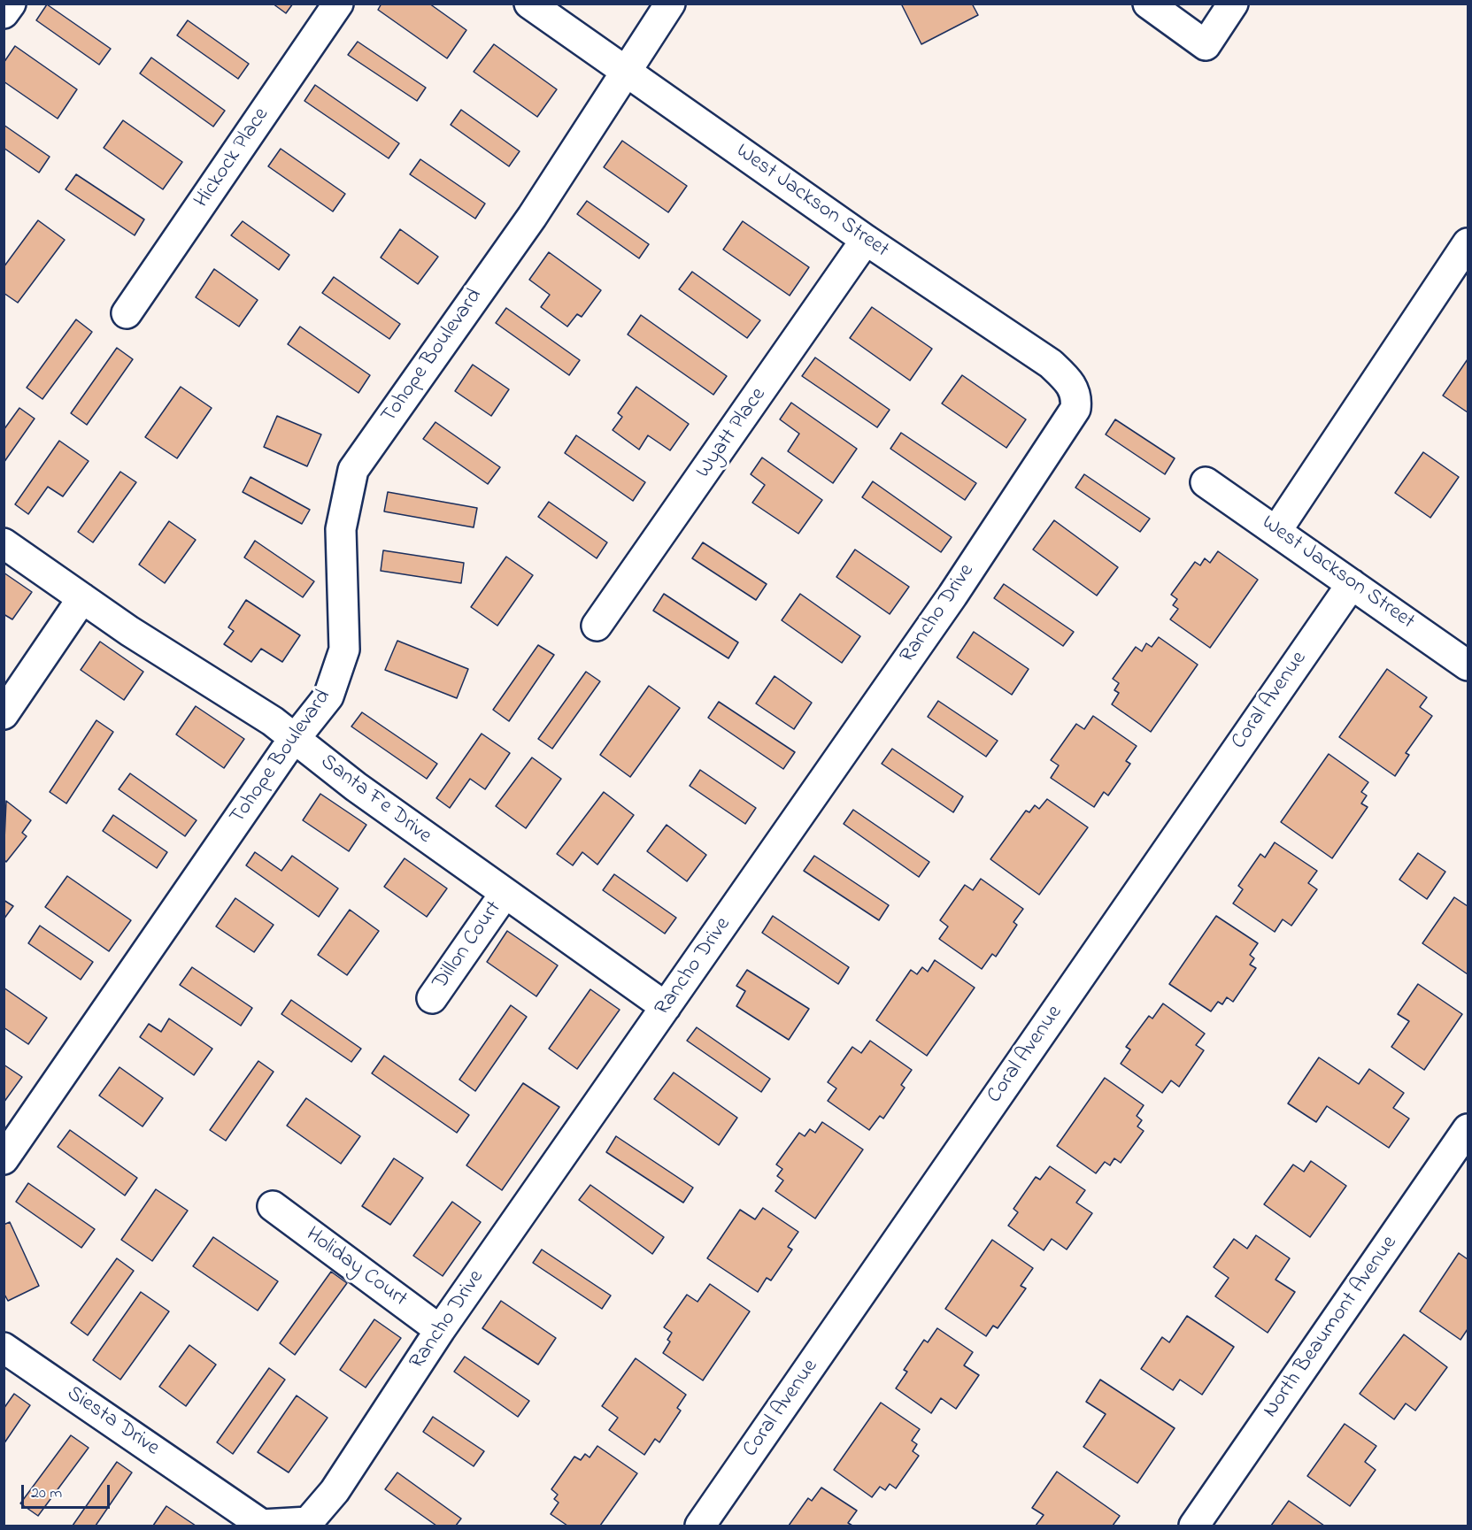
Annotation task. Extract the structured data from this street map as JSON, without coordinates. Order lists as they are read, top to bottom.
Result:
{
  "streets": {
    "street": [
      "Hickock Place",
      "West Jackson Street",
      "Tohope Boulevard",
      "Wyatt Place",
      "Rancho Drive",
      "Coral Avenue",
      "Santa Fe Drive",
      "Dillon Court",
      "Holiday Court",
      "North Beaumont Avenue",
      "Siesta Drive"
    ]
  },
  "crossings": [
    ["West Jackson Street", "Tohope Boulevard"],
    ["West Jackson Street", "Wyatt Place"],
    ["West Jackson Street", "Rancho Drive"],
    ["West Jackson Street", "Coral Avenue"],
    ["Tohope Boulevard", "Santa Fe Drive"],
    ["Rancho Drive", "Santa Fe Drive"],
    ["Rancho Drive", "Holiday Court"],
    ["Rancho Drive", "Siesta Drive"],
    ["Santa Fe Drive", "Dillon Court"]
  ],
  "scale_bar": "20 m"
}
